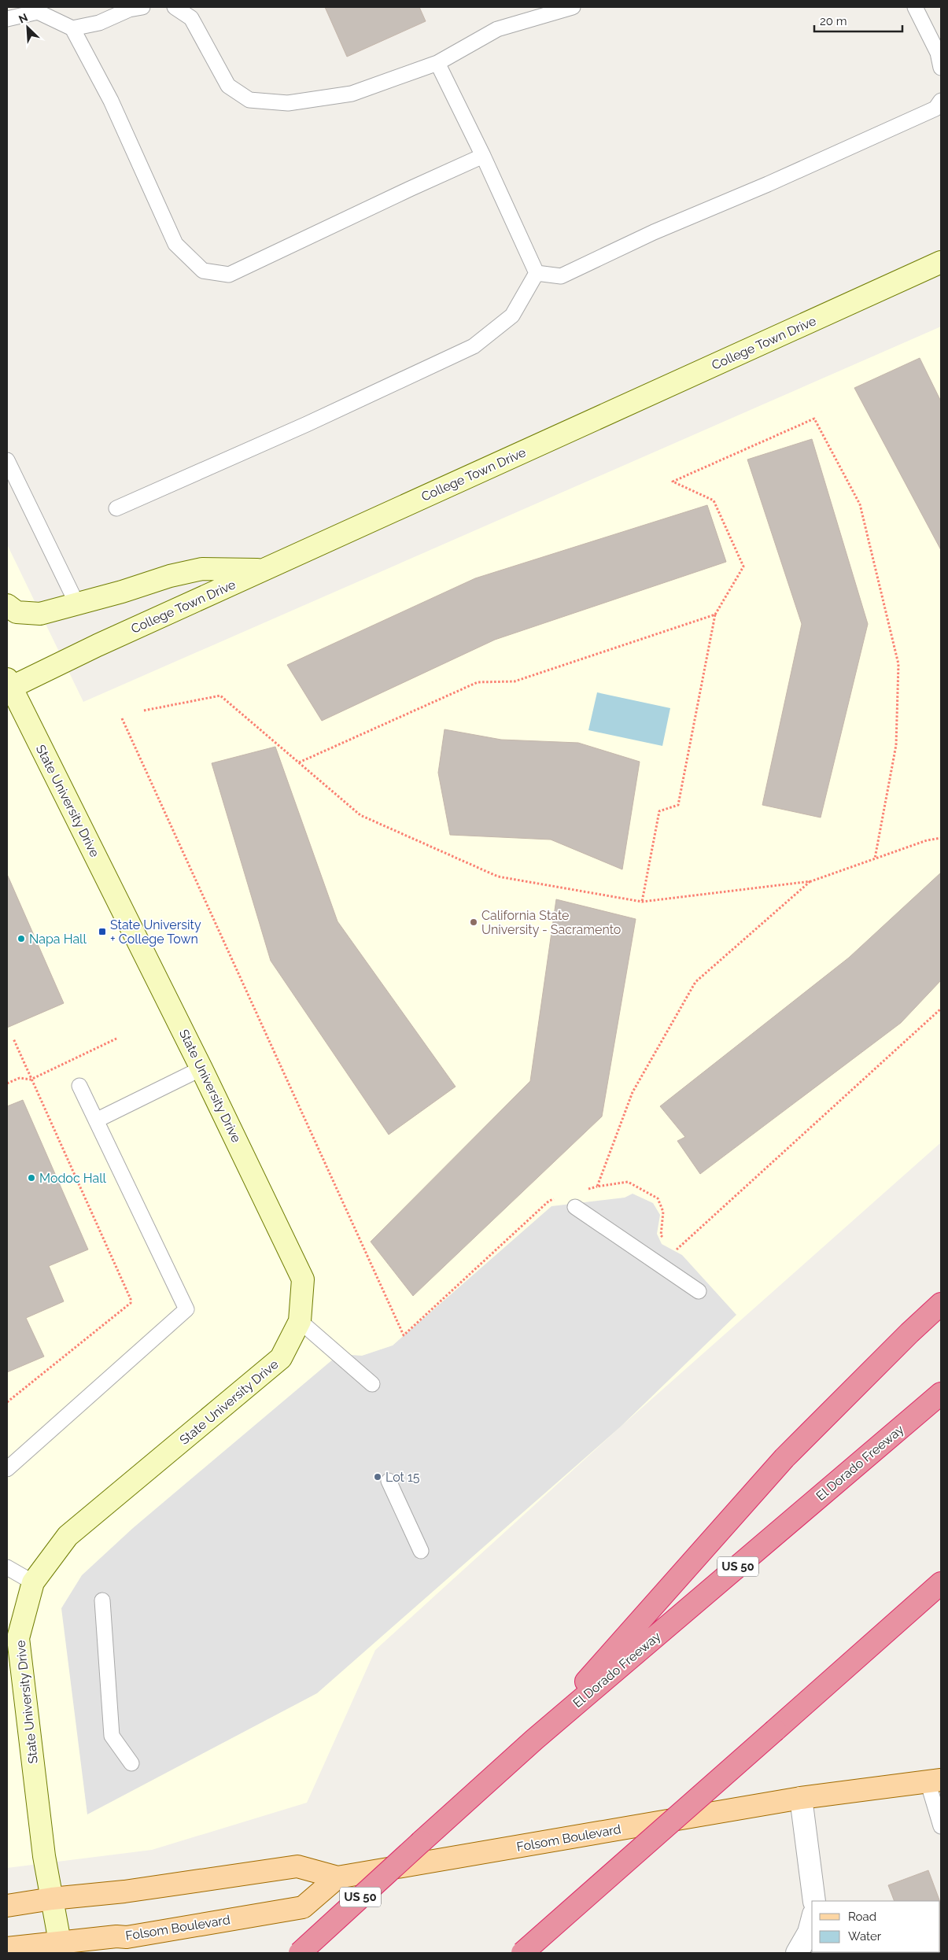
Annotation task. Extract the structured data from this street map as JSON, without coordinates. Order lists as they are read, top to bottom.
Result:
{
  "streets": {
    "highway": ["El Dorado Freeway", "US 50"],
    "main road": ["Folsom Boulevard"],
    "street": ["College Town Drive", "State University Drive"]
  },
  "crossings": [
    ["College Town Drive", "State University Drive"],
    ["State University Drive", "Folsom Boulevard"]
  ],
  "places": {
    "other": [
      "California State University - Sacramento",
      "Napa Hall",
      "Modoc Hall",
      "Lot 15"
    ],
    "transit": ["State University + College Town"]
  },
  "legend": ["Road", "Water"],
  "scale_bar": "20 m",
  "north": "top left"
}
